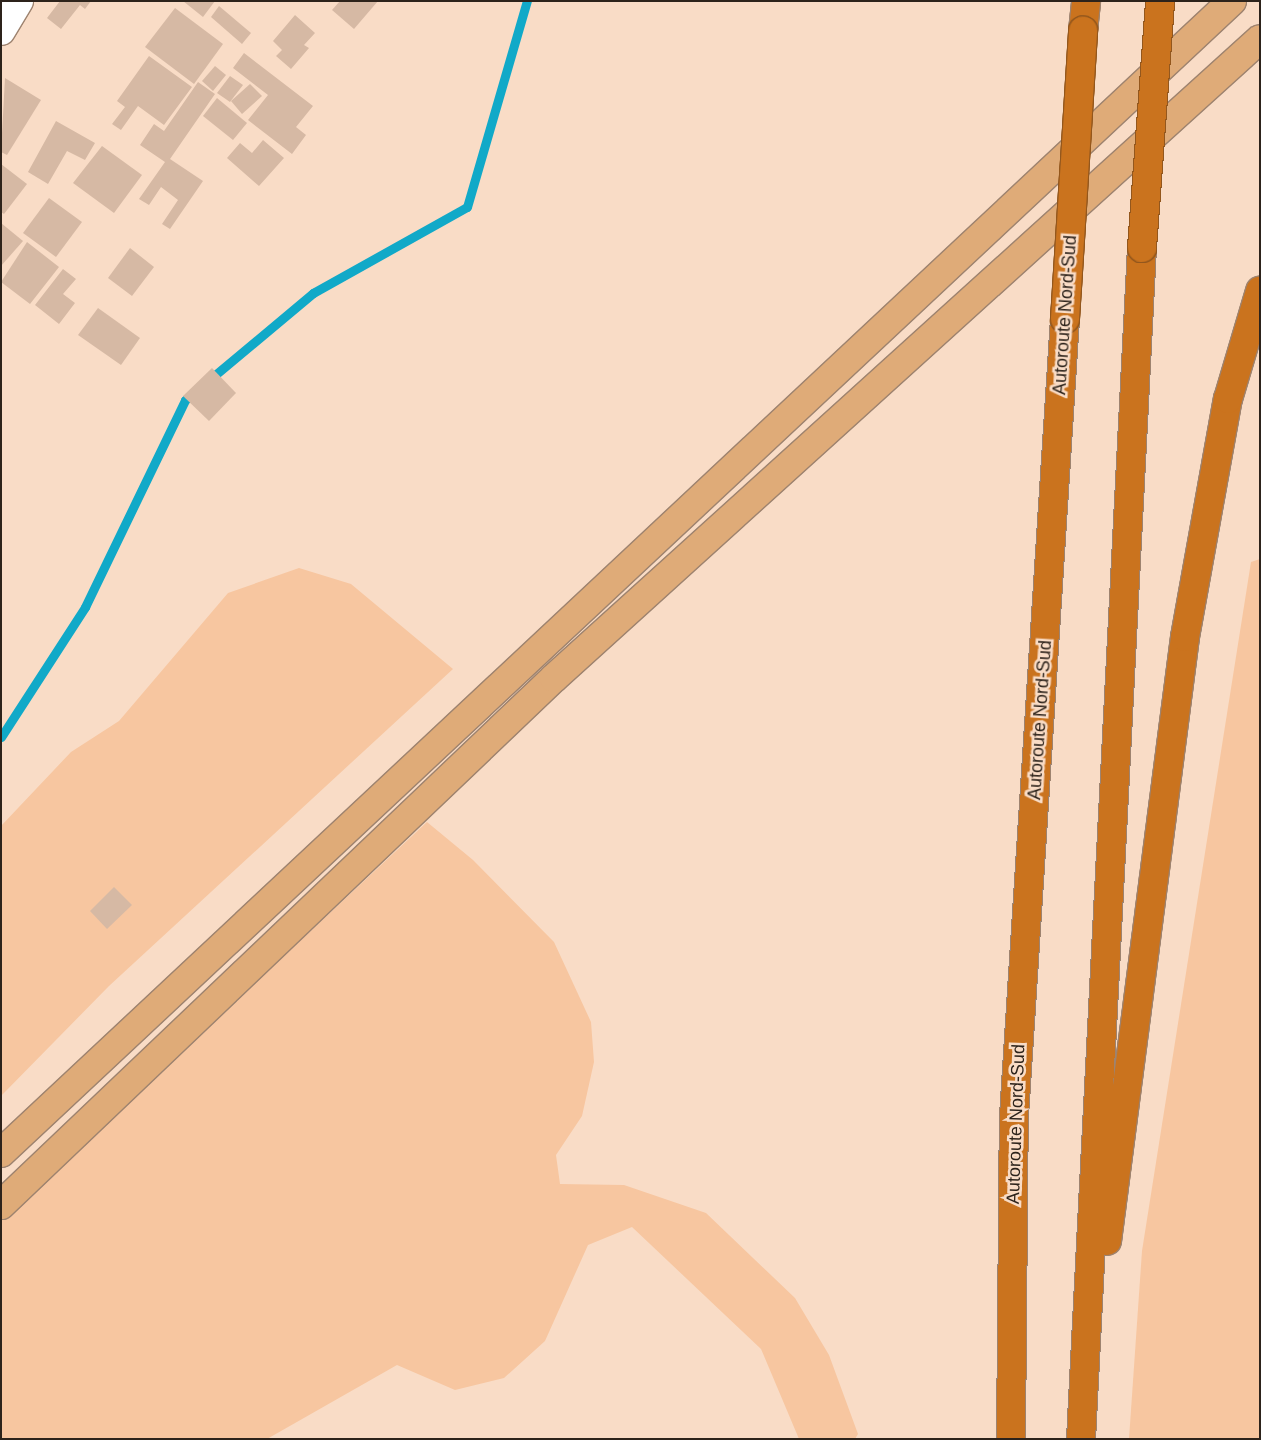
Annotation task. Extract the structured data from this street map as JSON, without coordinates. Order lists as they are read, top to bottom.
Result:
{
  "streets": {
    "highway": ["Autoroute Nord-Sud"]
  }
}
